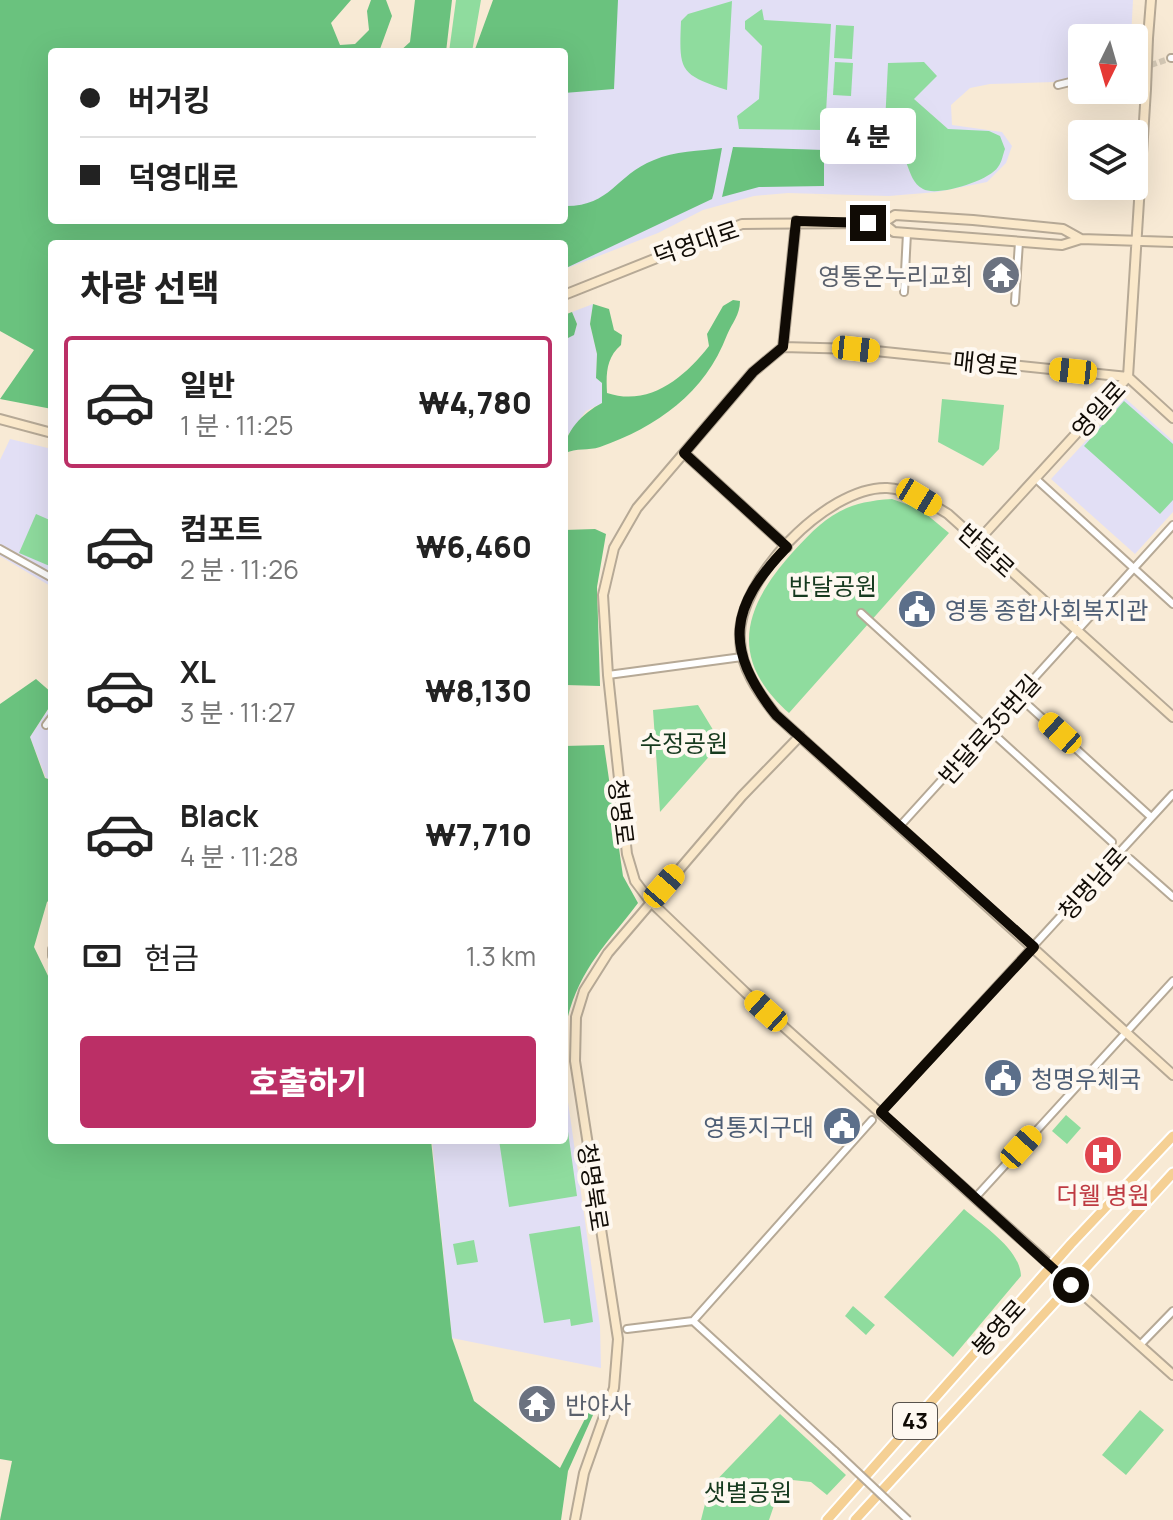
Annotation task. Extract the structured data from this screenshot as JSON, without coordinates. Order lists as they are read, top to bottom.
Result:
{
  "streets": {
    "main road": ["봉영로", "43"],
    "street": [
      "덕영대로",
      "매영로",
      "영일로",
      "반달로",
      "반달로35번길",
      "청명로",
      "청명남로",
      "청명북로"
    ]
  },
  "crossings": [
    ["덕영대로", "영일로"],
    ["매영로", "영일로"],
    ["매영로", "청명로"],
    ["영일로", "반달로"],
    ["반달로", "반달로35번길"],
    ["반달로", "청명남로"],
    ["반달로", "청명북로"],
    ["청명로", "청명남로"],
    ["청명로", "청명북로"],
    ["청명로", "봉영로"]
  ],
  "parks": ["반달공원", "수정공원", "샛별공원"],
  "places": {
    "temple": ["영통온누리교회", "반야사"],
    "public building": ["영통 종합사회복지관", "청명우체국", "영통지구대"],
    "hospital": ["더웰 병원"]
  },
  "north": "bottom",
  "page": {
    "banner": ["버거킹", "덕영대로"],
    "bubble": "4 분",
    "heading": "차량 선택",
    "list": [
      {
        "name": "일반",
        "note": "1 분 · 11:25",
        "value": "₩4,780"
      },
      {
        "name": "컴포트",
        "note": "2 분 · 11:26",
        "value": "₩6,460"
      },
      {
        "name": "XL",
        "note": "3 분 · 11:27",
        "value": "₩8,130"
      },
      {
        "name": "Black",
        "note": "4 분 · 11:28",
        "value": "₩7,710"
      }
    ],
    "pay": ["현금", "1.3 km"],
    "buttons": "호출하기"
  }
}
